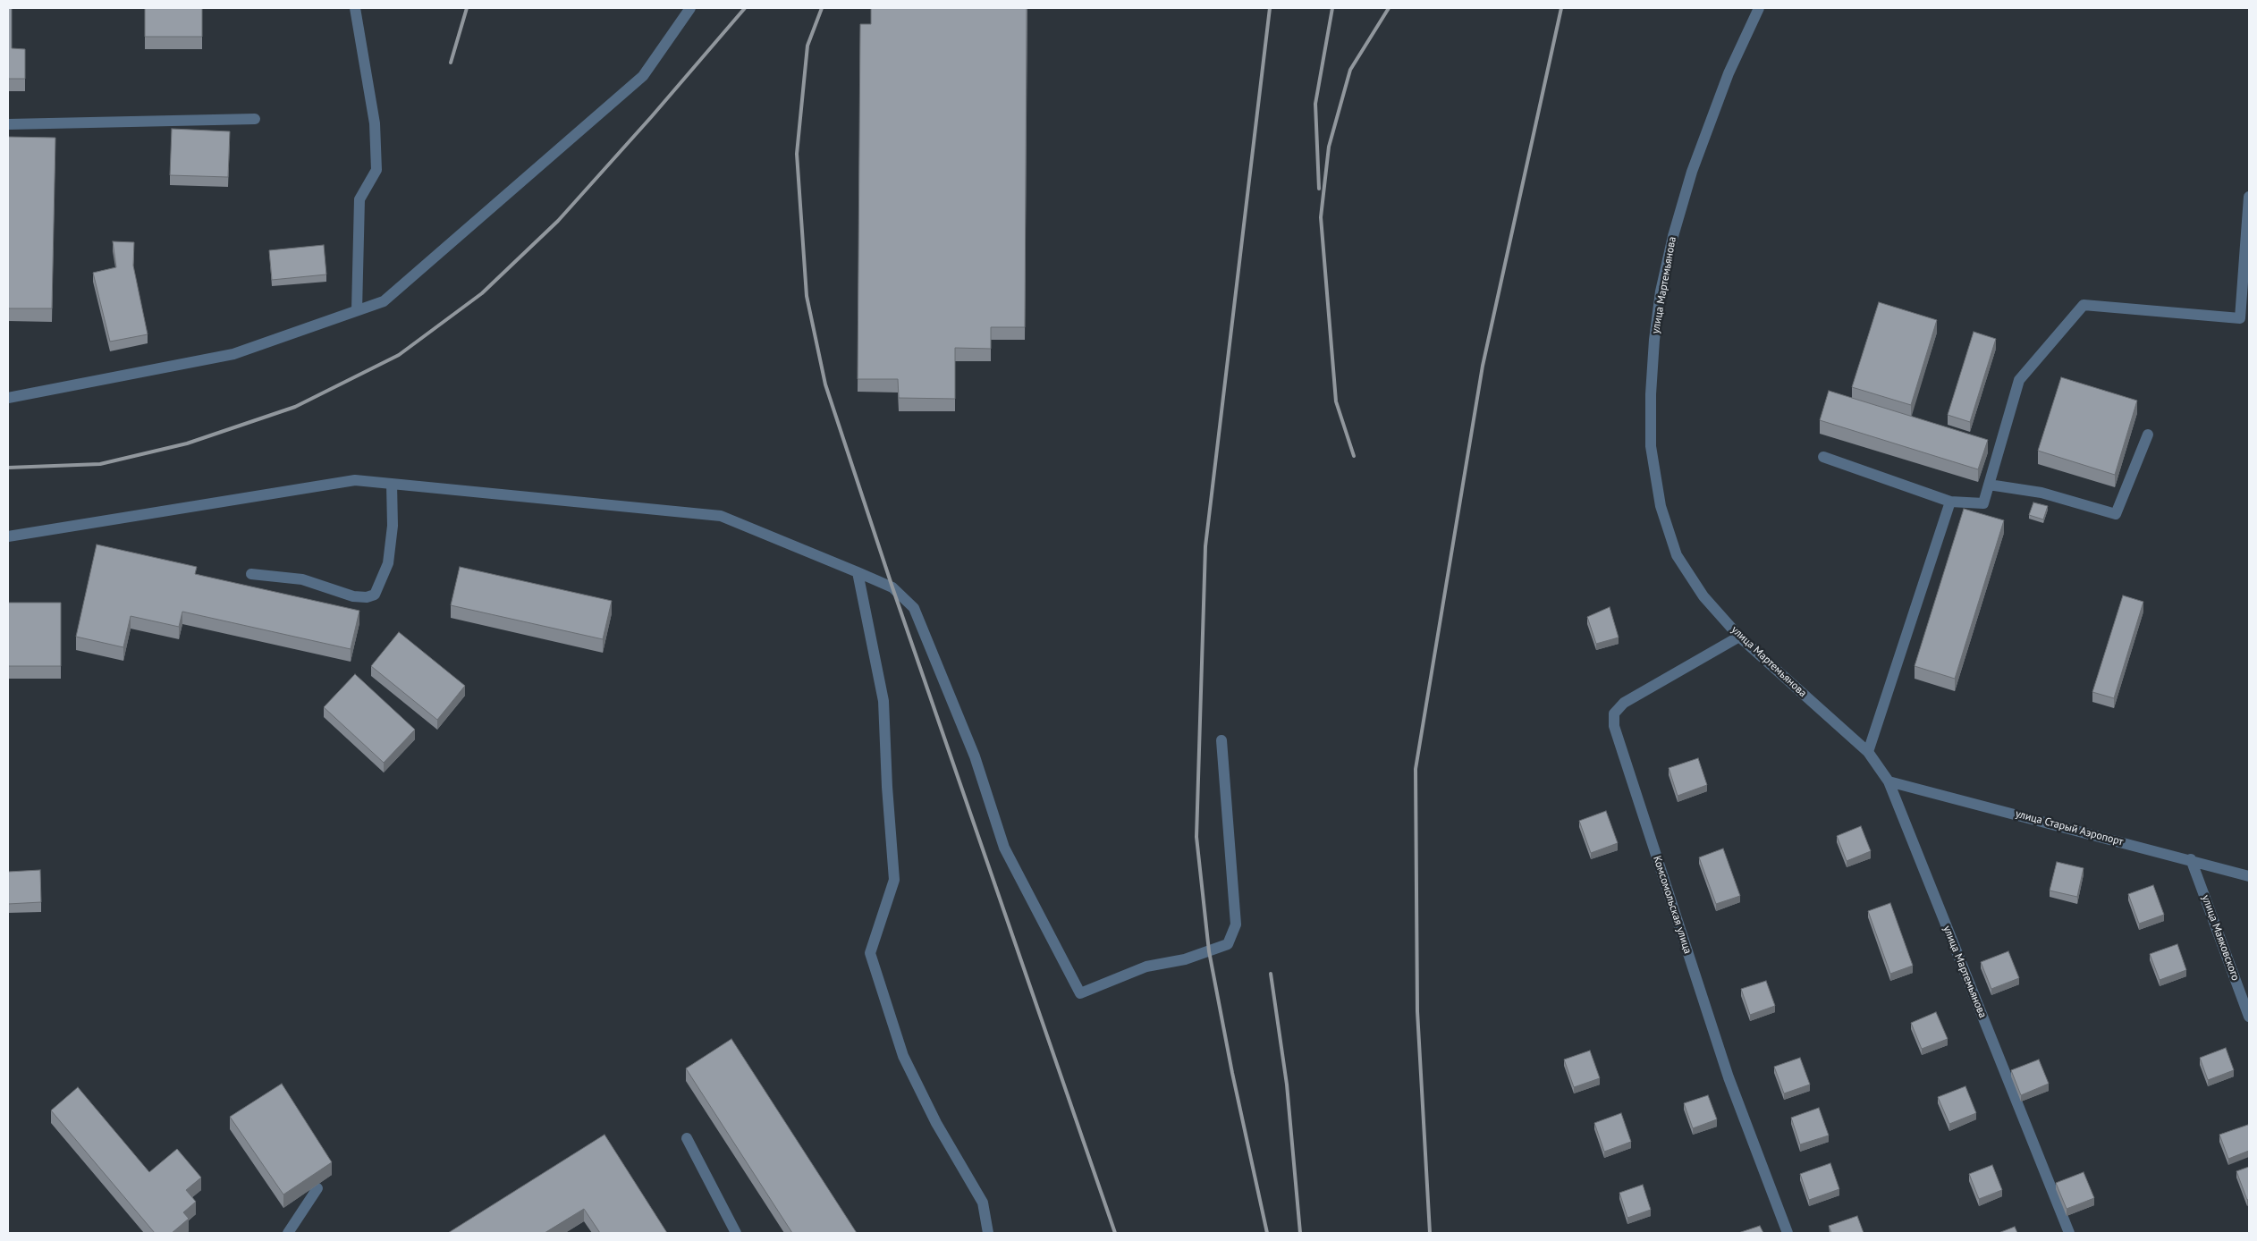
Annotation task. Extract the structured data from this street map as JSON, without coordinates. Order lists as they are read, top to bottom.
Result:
{
  "streets": {
    "street": [
      "улица Мартемьянова",
      "улица Старый Аэропорт",
      "Комсомольская улица",
      "улица Маяковского"
    ]
  },
  "crossings": [
    ["улица Мартемьянова", "улица Старый Аэропорт"],
    ["улица Мартемьянова", "Комсомольская улица"],
    ["улица Старый Аэропорт", "улица Маяковского"]
  ]
}
